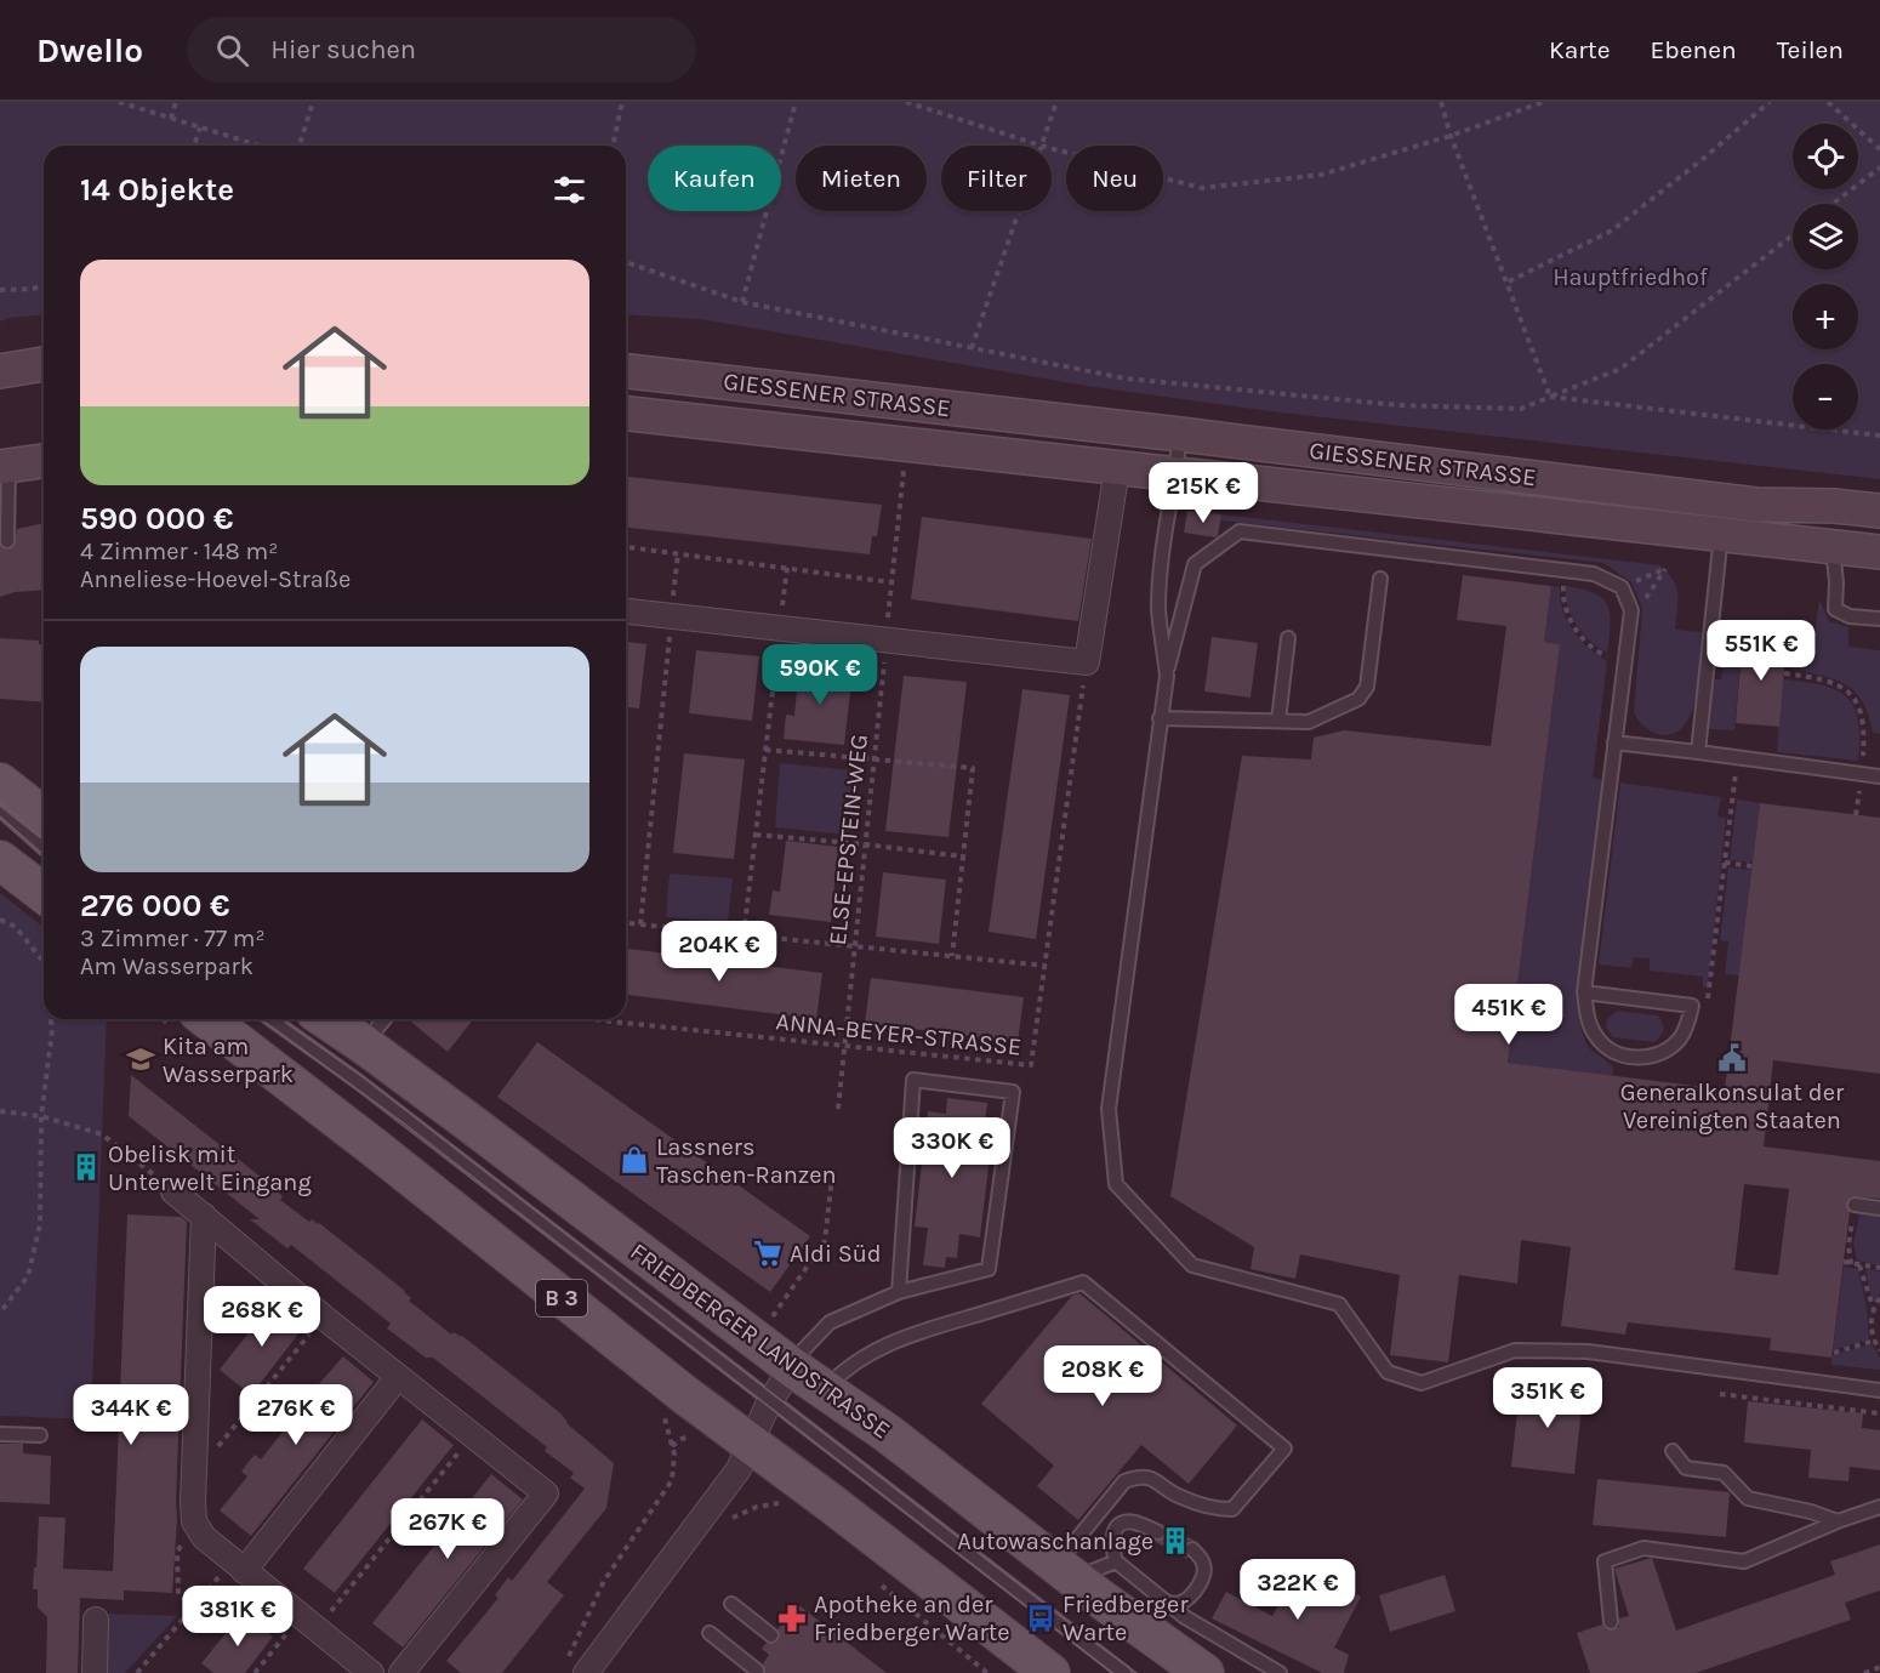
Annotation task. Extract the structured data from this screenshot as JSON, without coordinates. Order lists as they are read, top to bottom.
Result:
{
  "streets": {
    "main road": ["GIESSENER STRASSE", "B 3", "FRIEDBERGER LANDSTRASSE"],
    "path": ["ELSE-EPSTEIN-WEG", "ANNA-BEYER-STRASSE"]
  },
  "crossings": [
    ["GIESSENER STRASSE", "ELSE-EPSTEIN-WEG"],
    ["ELSE-EPSTEIN-WEG", "ANNA-BEYER-STRASSE"]
  ],
  "parks": ["Hauptfriedhof"],
  "places": {
    "public building": ["Generalkonsulat der Vereinigten Staaten"],
    "school or university": ["Kita am Wasserpark"],
    "shop": ["Lassners Taschen-Ranzen"],
    "building": ["Obelisk mit Unterwelt Eingang", "Autowaschanlage"],
    "supermarket": ["Aldi Süd"],
    "pharmacy": ["Apotheke an der Friedberger Warte"],
    "bus stop": ["Friedberger Warte"]
  },
  "page": {
    "header": "Dwello",
    "search": "Hier suchen",
    "nav": ["Karte", "Ebenen", "Teilen"],
    "map_buttons": ["+", "−"],
    "chip": [
      "Kaufen",
      "Mieten",
      "Filter",
      "Neu"
    ],
    "heading": "14 Objekte",
    "list": [
      {
        "name": "590 000 €",
        "note": "4 Zimmer · 148 m² · Anneliese-Hoevel-Straße"
      },
      {
        "name": "276 000 €",
        "note": "3 Zimmer · 77 m² · Am Wasserpark"
      }
    ],
    "price": [
      "215K €",
      "551K €",
      "590K €",
      "204K €",
      "451K €",
      "330K €",
      "268K €",
      "208K €",
      "351K €",
      "344K €",
      "276K €",
      "267K €",
      "322K €",
      "381K €"
    ]
  }
}
